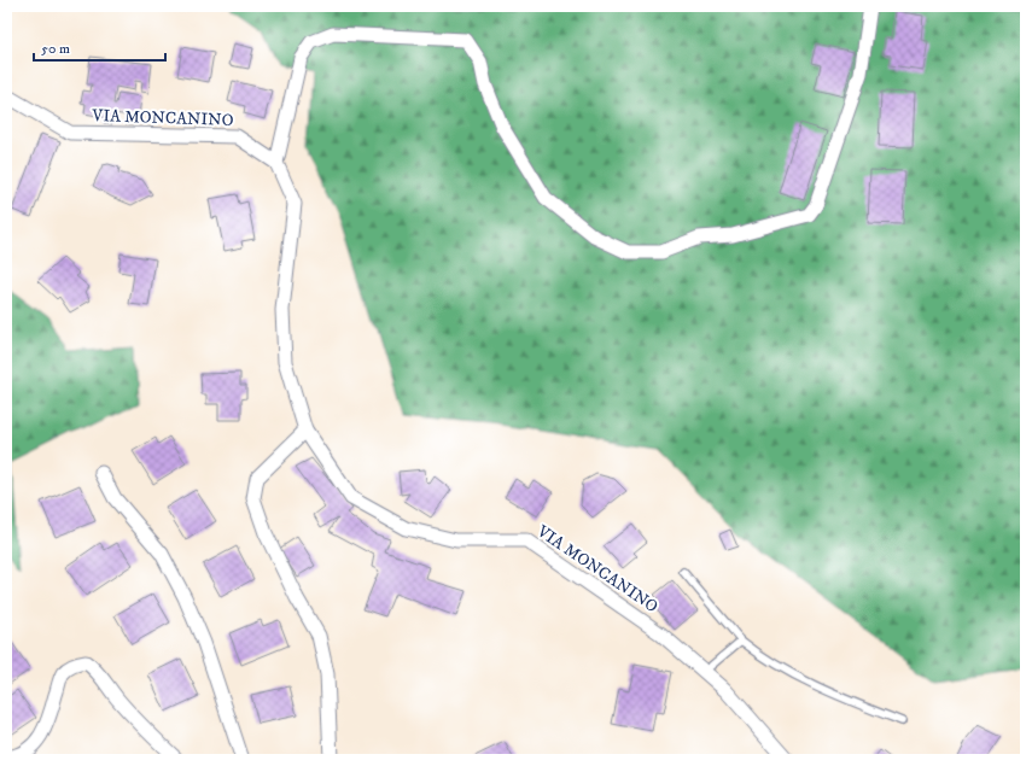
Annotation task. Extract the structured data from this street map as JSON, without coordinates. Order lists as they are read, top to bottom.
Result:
{
  "streets": {
    "street": ["VIA MONCANINO"]
  },
  "scale_bar": "50 m"
}
